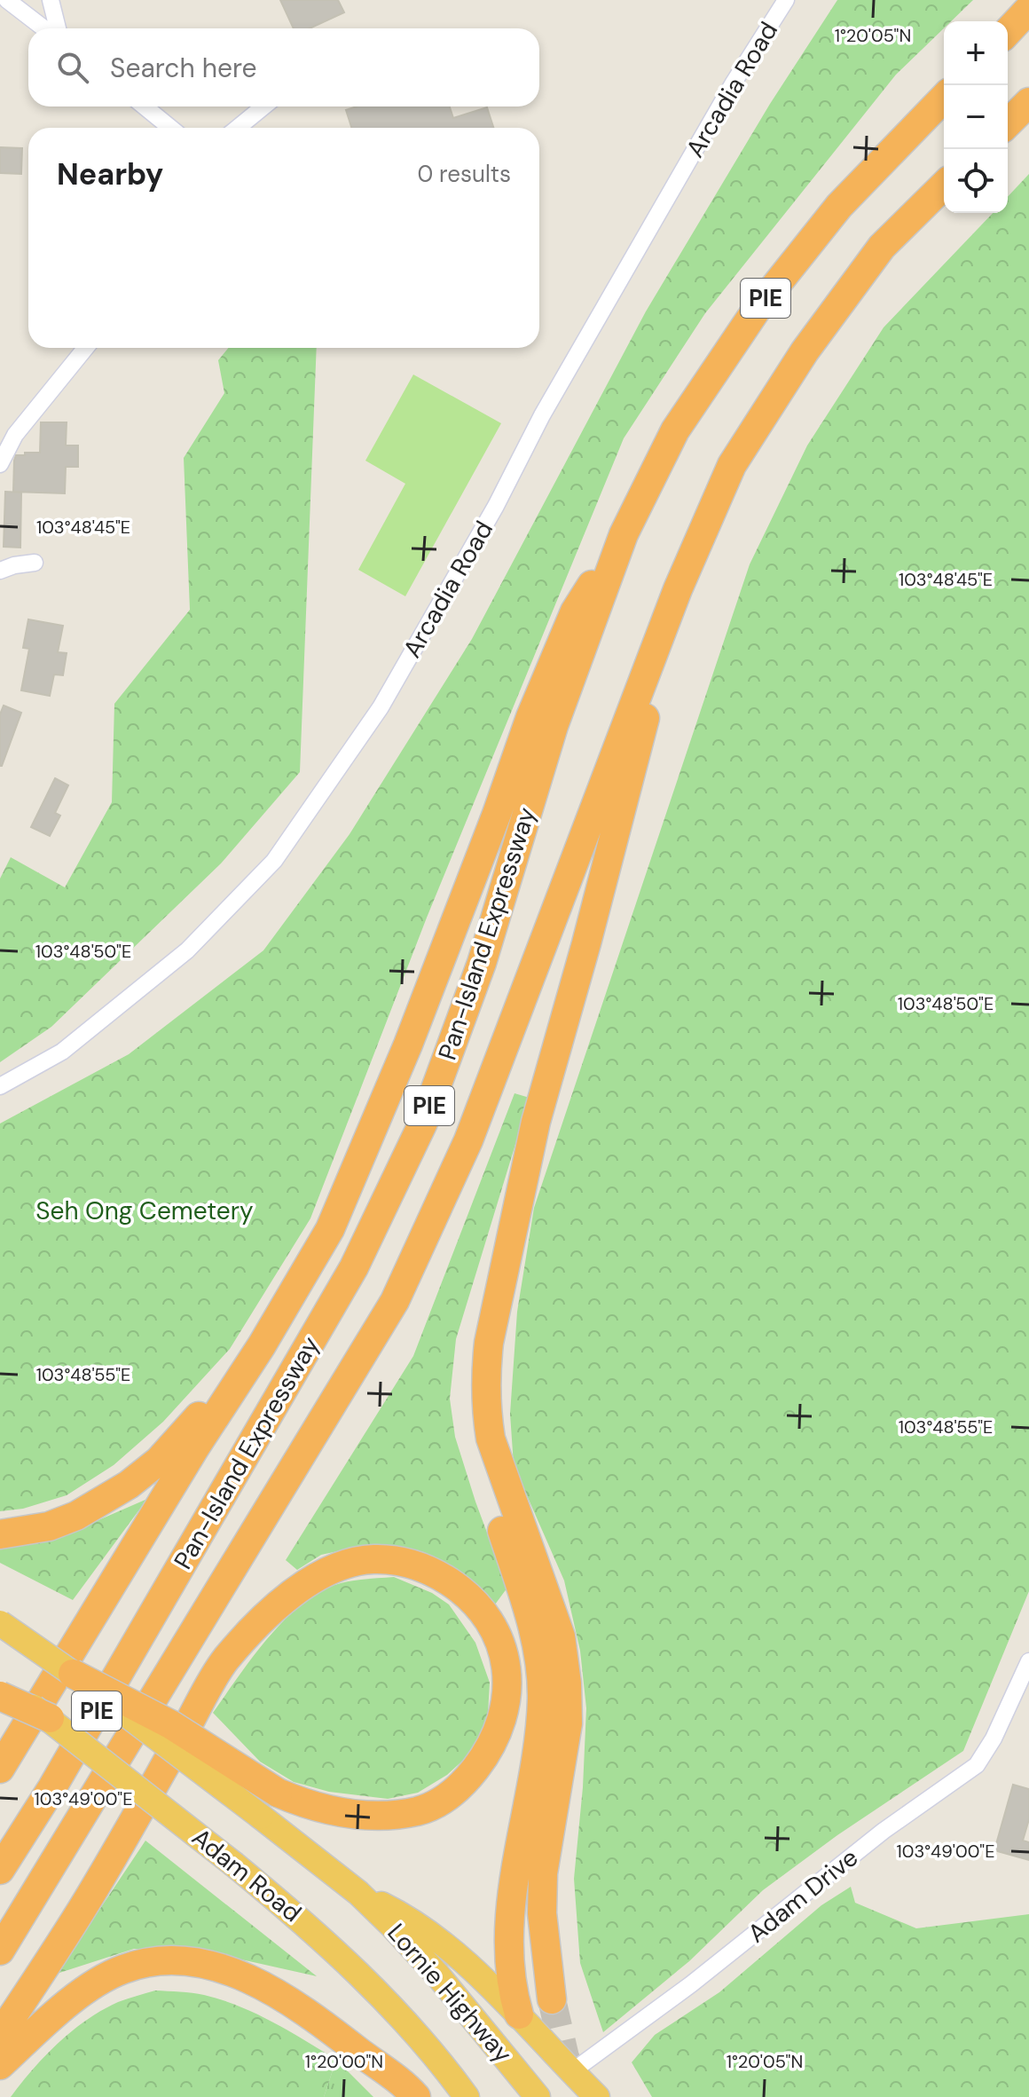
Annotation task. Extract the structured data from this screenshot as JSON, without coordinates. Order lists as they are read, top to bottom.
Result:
{
  "streets": {
    "highway": [
      "PIE",
      "Pan-Island Expressway",
      "Adam Road",
      "Lornie Highway"
    ],
    "street": ["Arcadia Road", "Adam Drive"]
  },
  "parks": ["Seh Ong Cemetery"],
  "page": {
    "map_buttons": ["+", "−"],
    "search": "Search here",
    "heading": ["Nearby", "0 results"]
  },
  "coordinates": [
    "1°20'05\"N",
    "103°48'45\"E",
    "103°48'50\"E",
    "103°48'55\"E",
    "103°49'00\"E",
    "1°20'00\"N"
  ]
}
